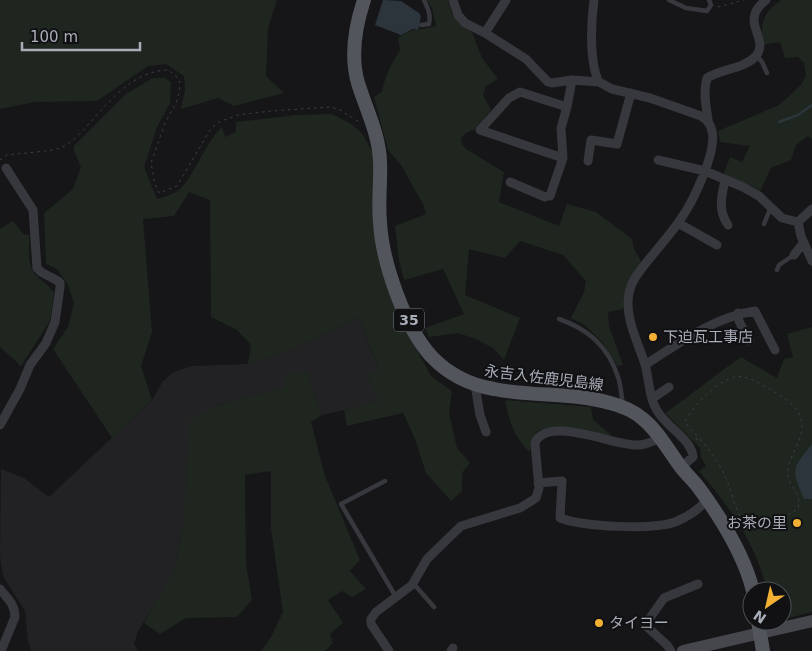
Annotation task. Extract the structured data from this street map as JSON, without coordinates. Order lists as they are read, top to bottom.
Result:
{
  "streets": {
    "main road": ["35", "永吉入佐鹿児島線"]
  },
  "places": ["下迫瓦工事店", "お茶の里", "タイヨー"],
  "scale_bar": "100 m",
  "north": "bottom left"
}
